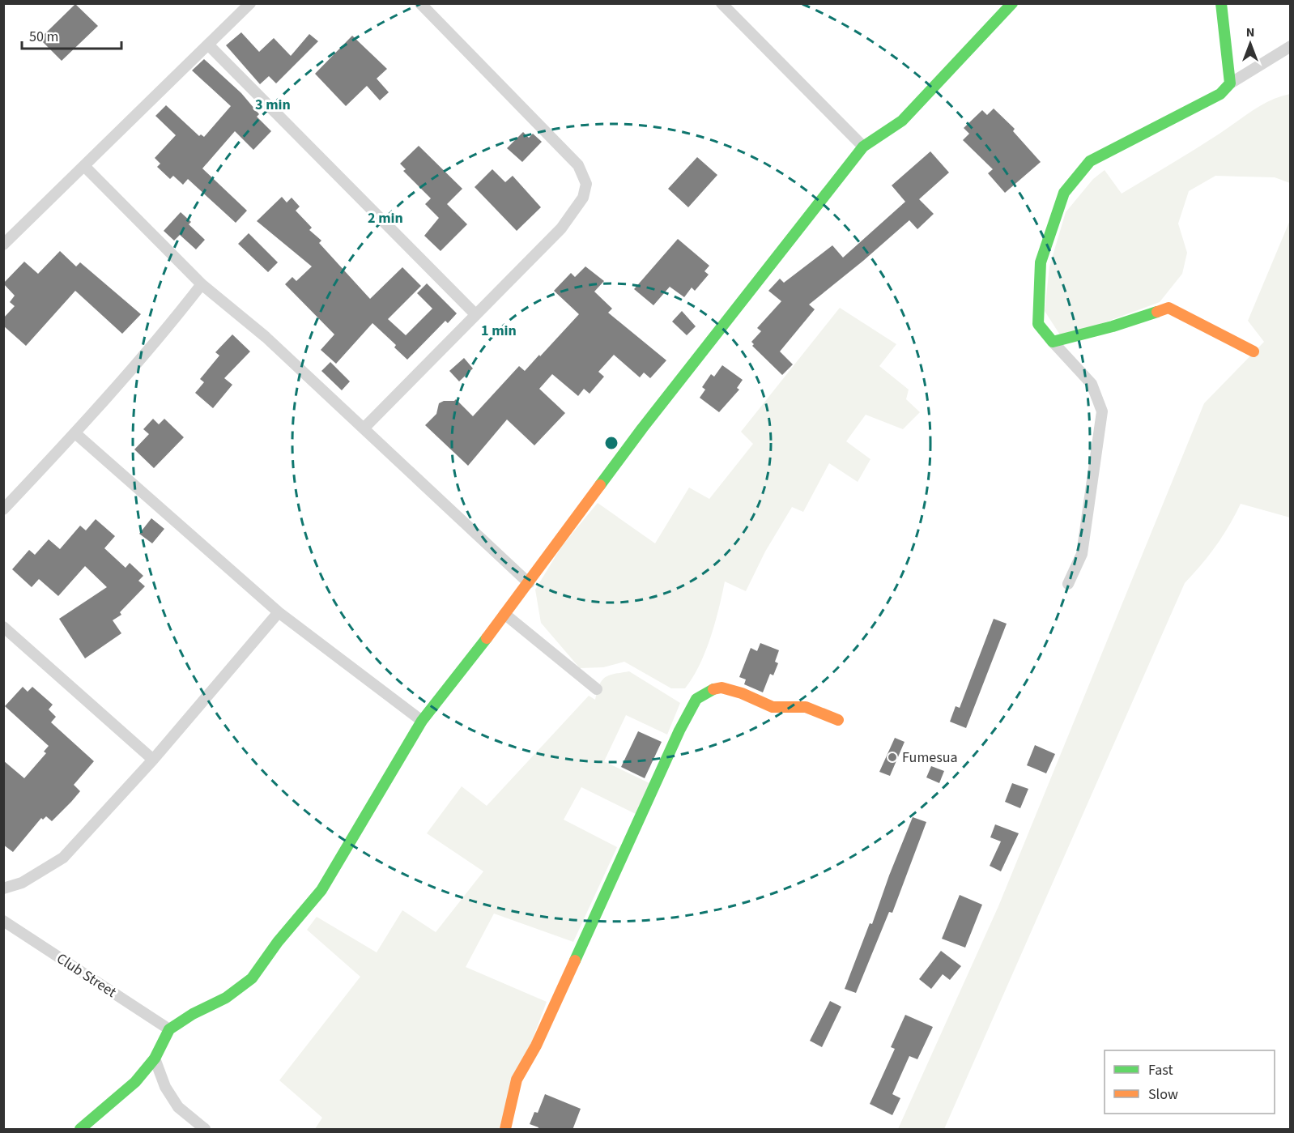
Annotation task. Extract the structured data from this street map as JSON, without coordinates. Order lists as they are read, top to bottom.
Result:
{
  "streets": {
    "street": ["Club Street"]
  },
  "places": ["Fumesua"],
  "legend": ["Fast", "Slow"],
  "scale_bar": "50 m",
  "north": "top",
  "rings": ["3 min", "2 min", "1 min"]
}
